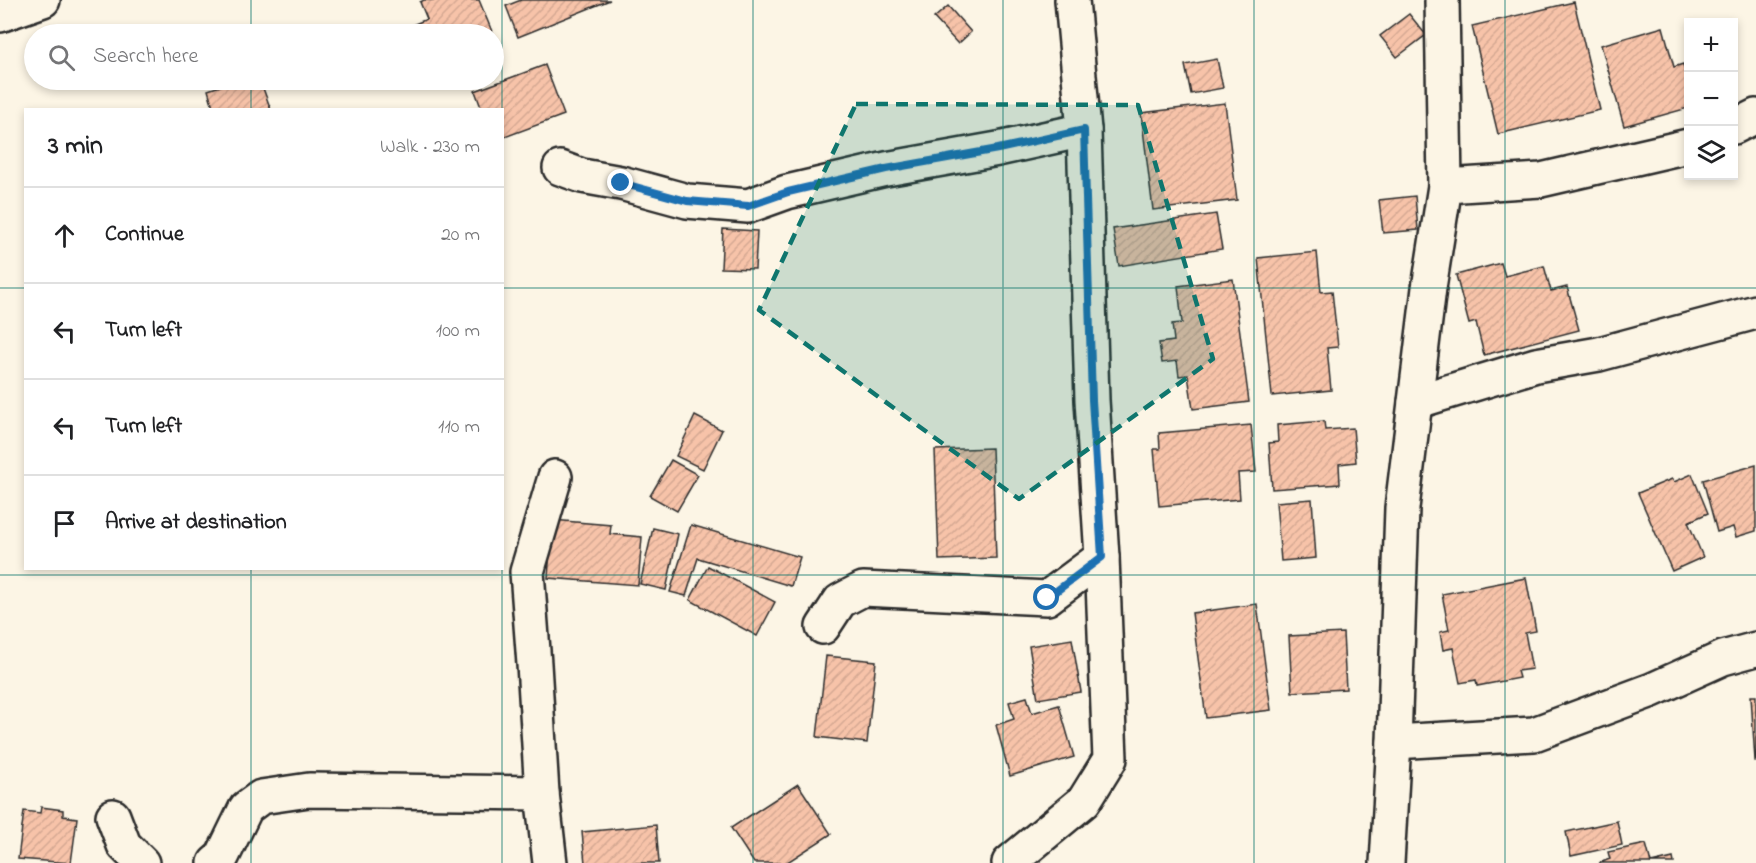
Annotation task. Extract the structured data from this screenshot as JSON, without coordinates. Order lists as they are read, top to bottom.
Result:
{
  "page": {
    "map_buttons": ["+", "−"],
    "search": "Search here",
    "heading": ["3 min", "Walk · 230 m"],
    "list": [
      ["Continue", "20 m"],
      ["Turn left", "100 m"],
      ["Turn left", "110 m"],
      "Arrive at destination"
    ]
  }
}
